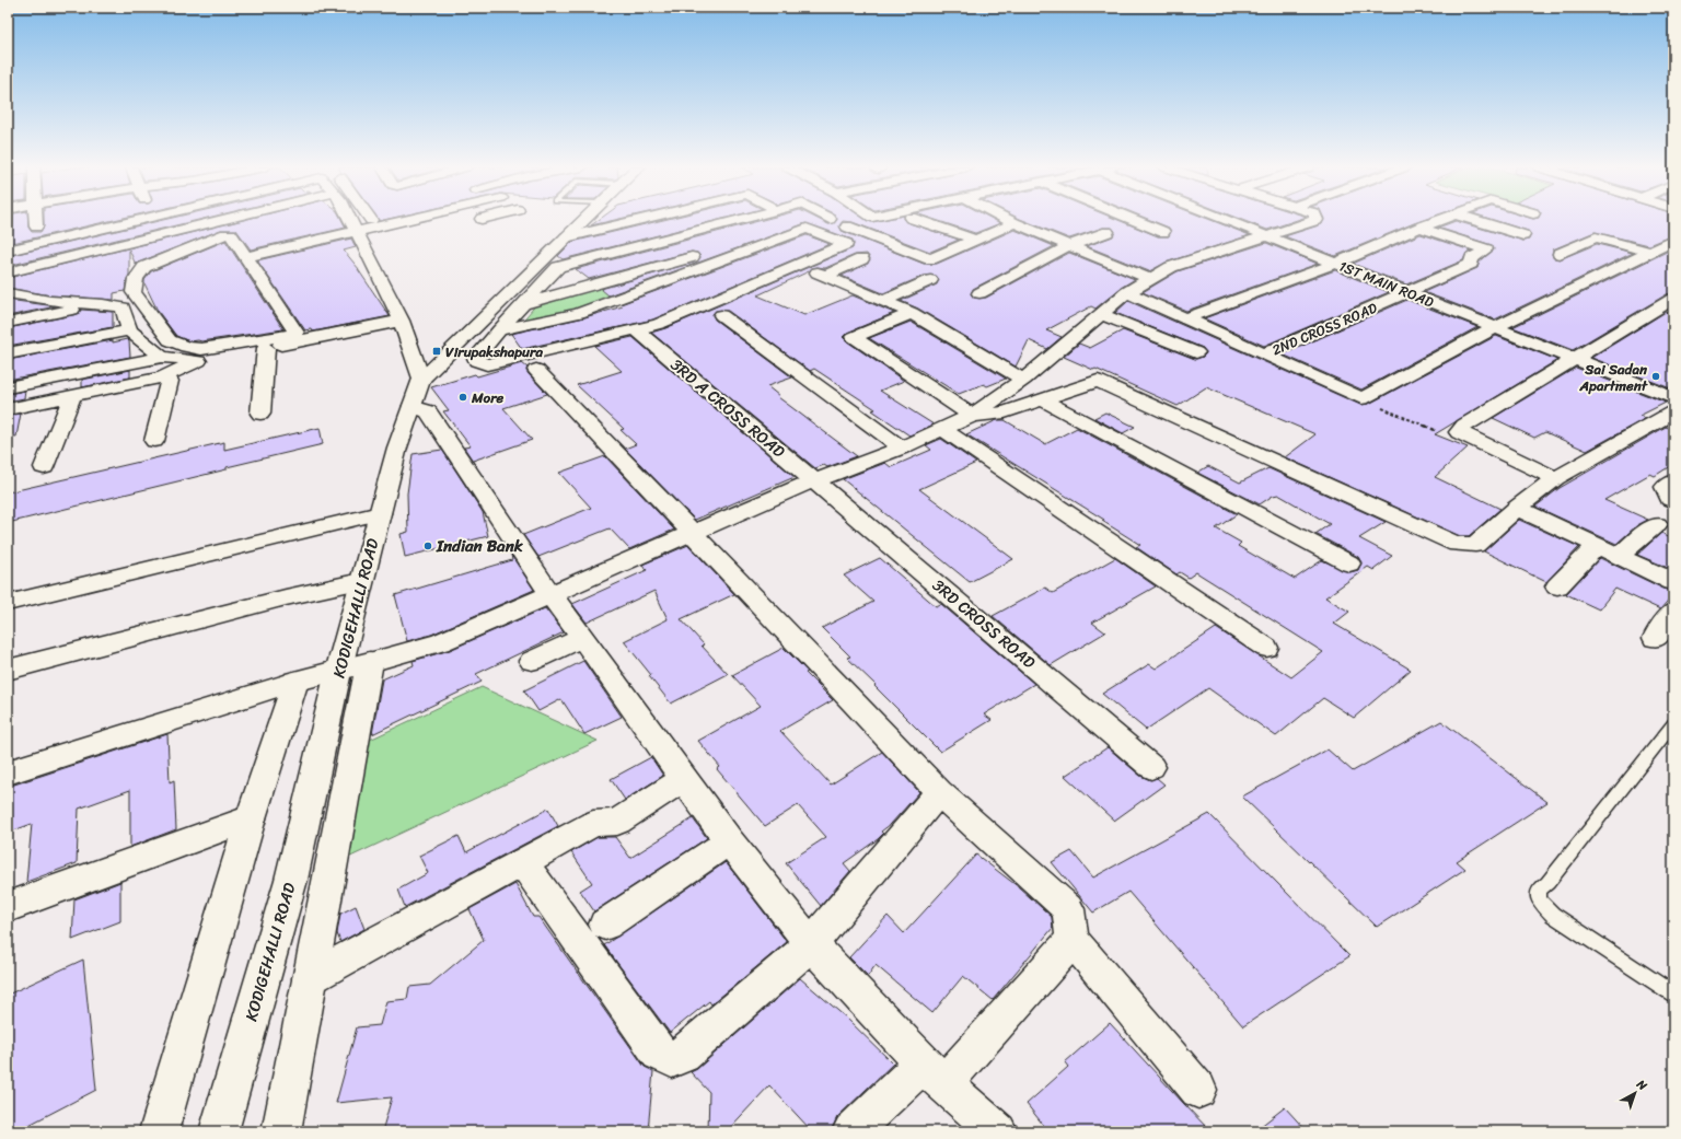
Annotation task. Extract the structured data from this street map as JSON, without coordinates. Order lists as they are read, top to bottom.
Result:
{
  "streets": {
    "main road": ["KODIGEHALLI ROAD"],
    "street": [
      "1ST MAIN ROAD",
      "2ND CROSS ROAD",
      "3RD A CROSS ROAD",
      "3RD CROSS ROAD"
    ]
  },
  "crossings": [
    ["1ST MAIN ROAD", "2ND CROSS ROAD"],
    ["3RD A CROSS ROAD", "3RD CROSS ROAD"]
  ],
  "places": {
    "transit": ["Virupakshapura"],
    "other": ["Sai Sadan Apartment", "More", "Indian Bank"]
  },
  "north": "top right"
}
